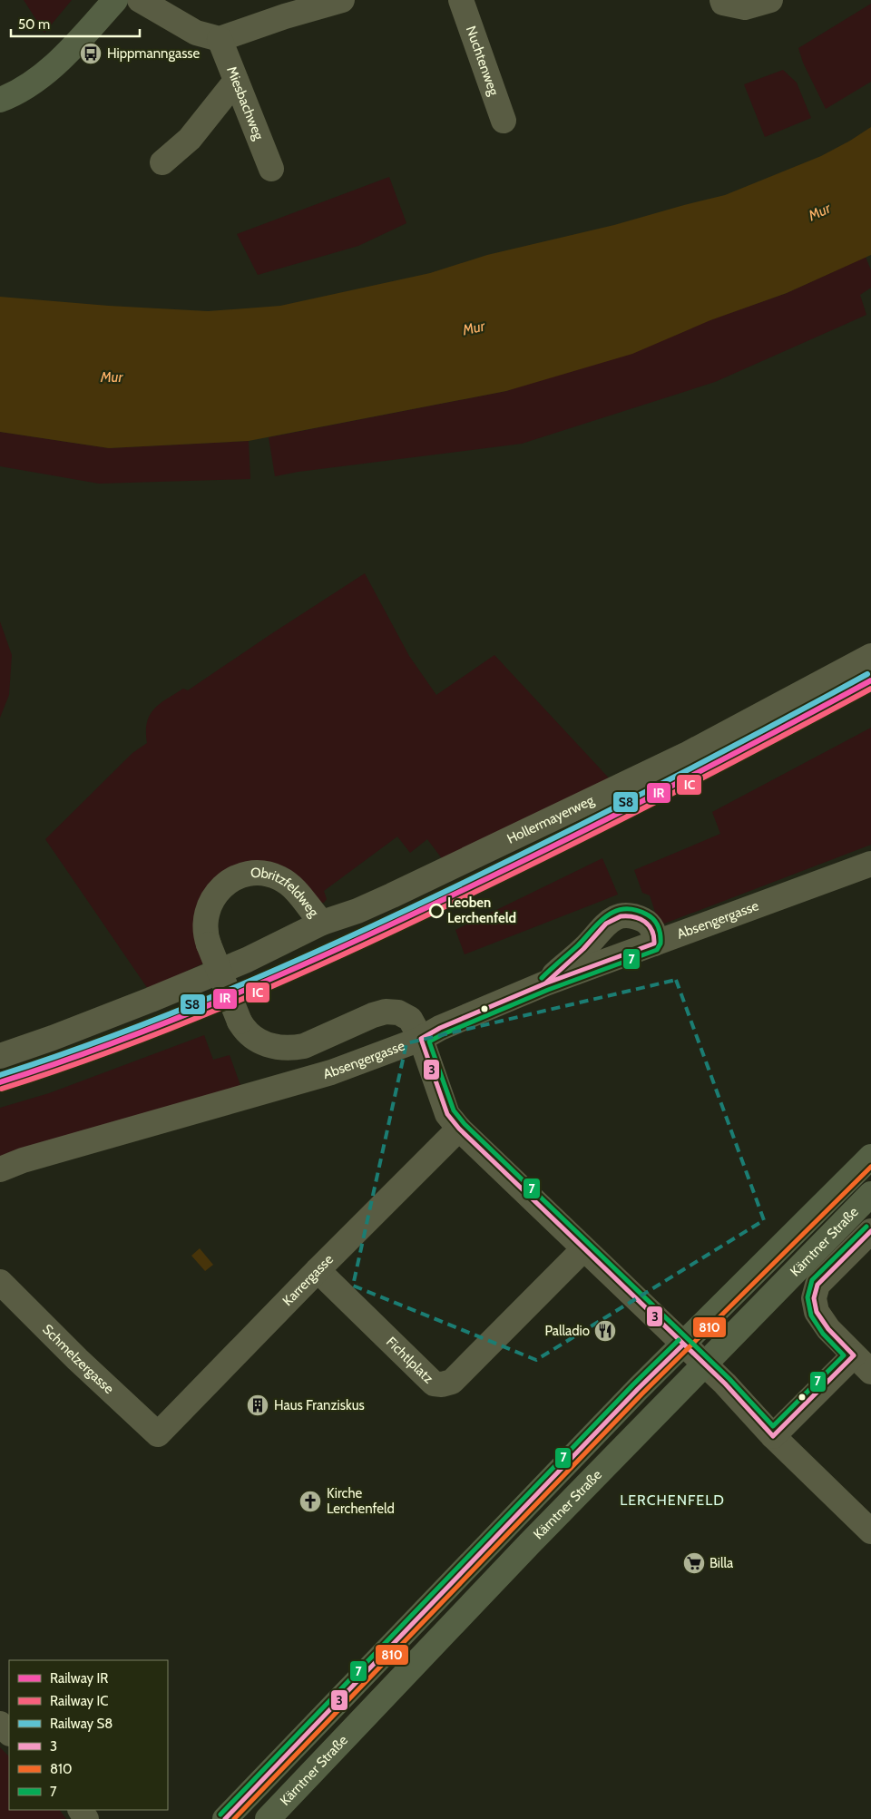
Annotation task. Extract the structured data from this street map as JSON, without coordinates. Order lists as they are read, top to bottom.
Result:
{
  "streets": {
    "main road": ["Kärntner Straße"],
    "street": [
      "Nuchtenweg",
      "Miesbachweg",
      "Hollermayerweg",
      "Obritzfeldweg",
      "Absengergasse",
      "Karrergasse",
      "Schmelzergasse",
      "Fichtlplatz"
    ]
  },
  "crossings": [
    ["Hollermayerweg", "Obritzfeldweg"],
    ["Obritzfeldweg", "Absengergasse"],
    ["Karrergasse", "Schmelzergasse"],
    ["Karrergasse", "Fichtlplatz"]
  ],
  "districts": ["LERCHENFELD"],
  "water": ["Mur"],
  "places": {
    "bus stop": ["Hippmanngasse"],
    "other": ["Leoben Lerchenfeld"],
    "restaurant": ["Palladio"],
    "building": ["Haus Franziskus"],
    "church": ["Kirche Lerchenfeld"],
    "supermarket": ["Billa"]
  },
  "lines": [
    "rail line S8",
    "rail line IR",
    "rail line IC",
    "transit line 7",
    "transit line 3",
    "transit line 810"
  ],
  "legend": [
    "Railway IR",
    "Railway IC",
    "Railway S8",
    "3",
    "810",
    "7"
  ],
  "scale_bar": "50 m"
}
